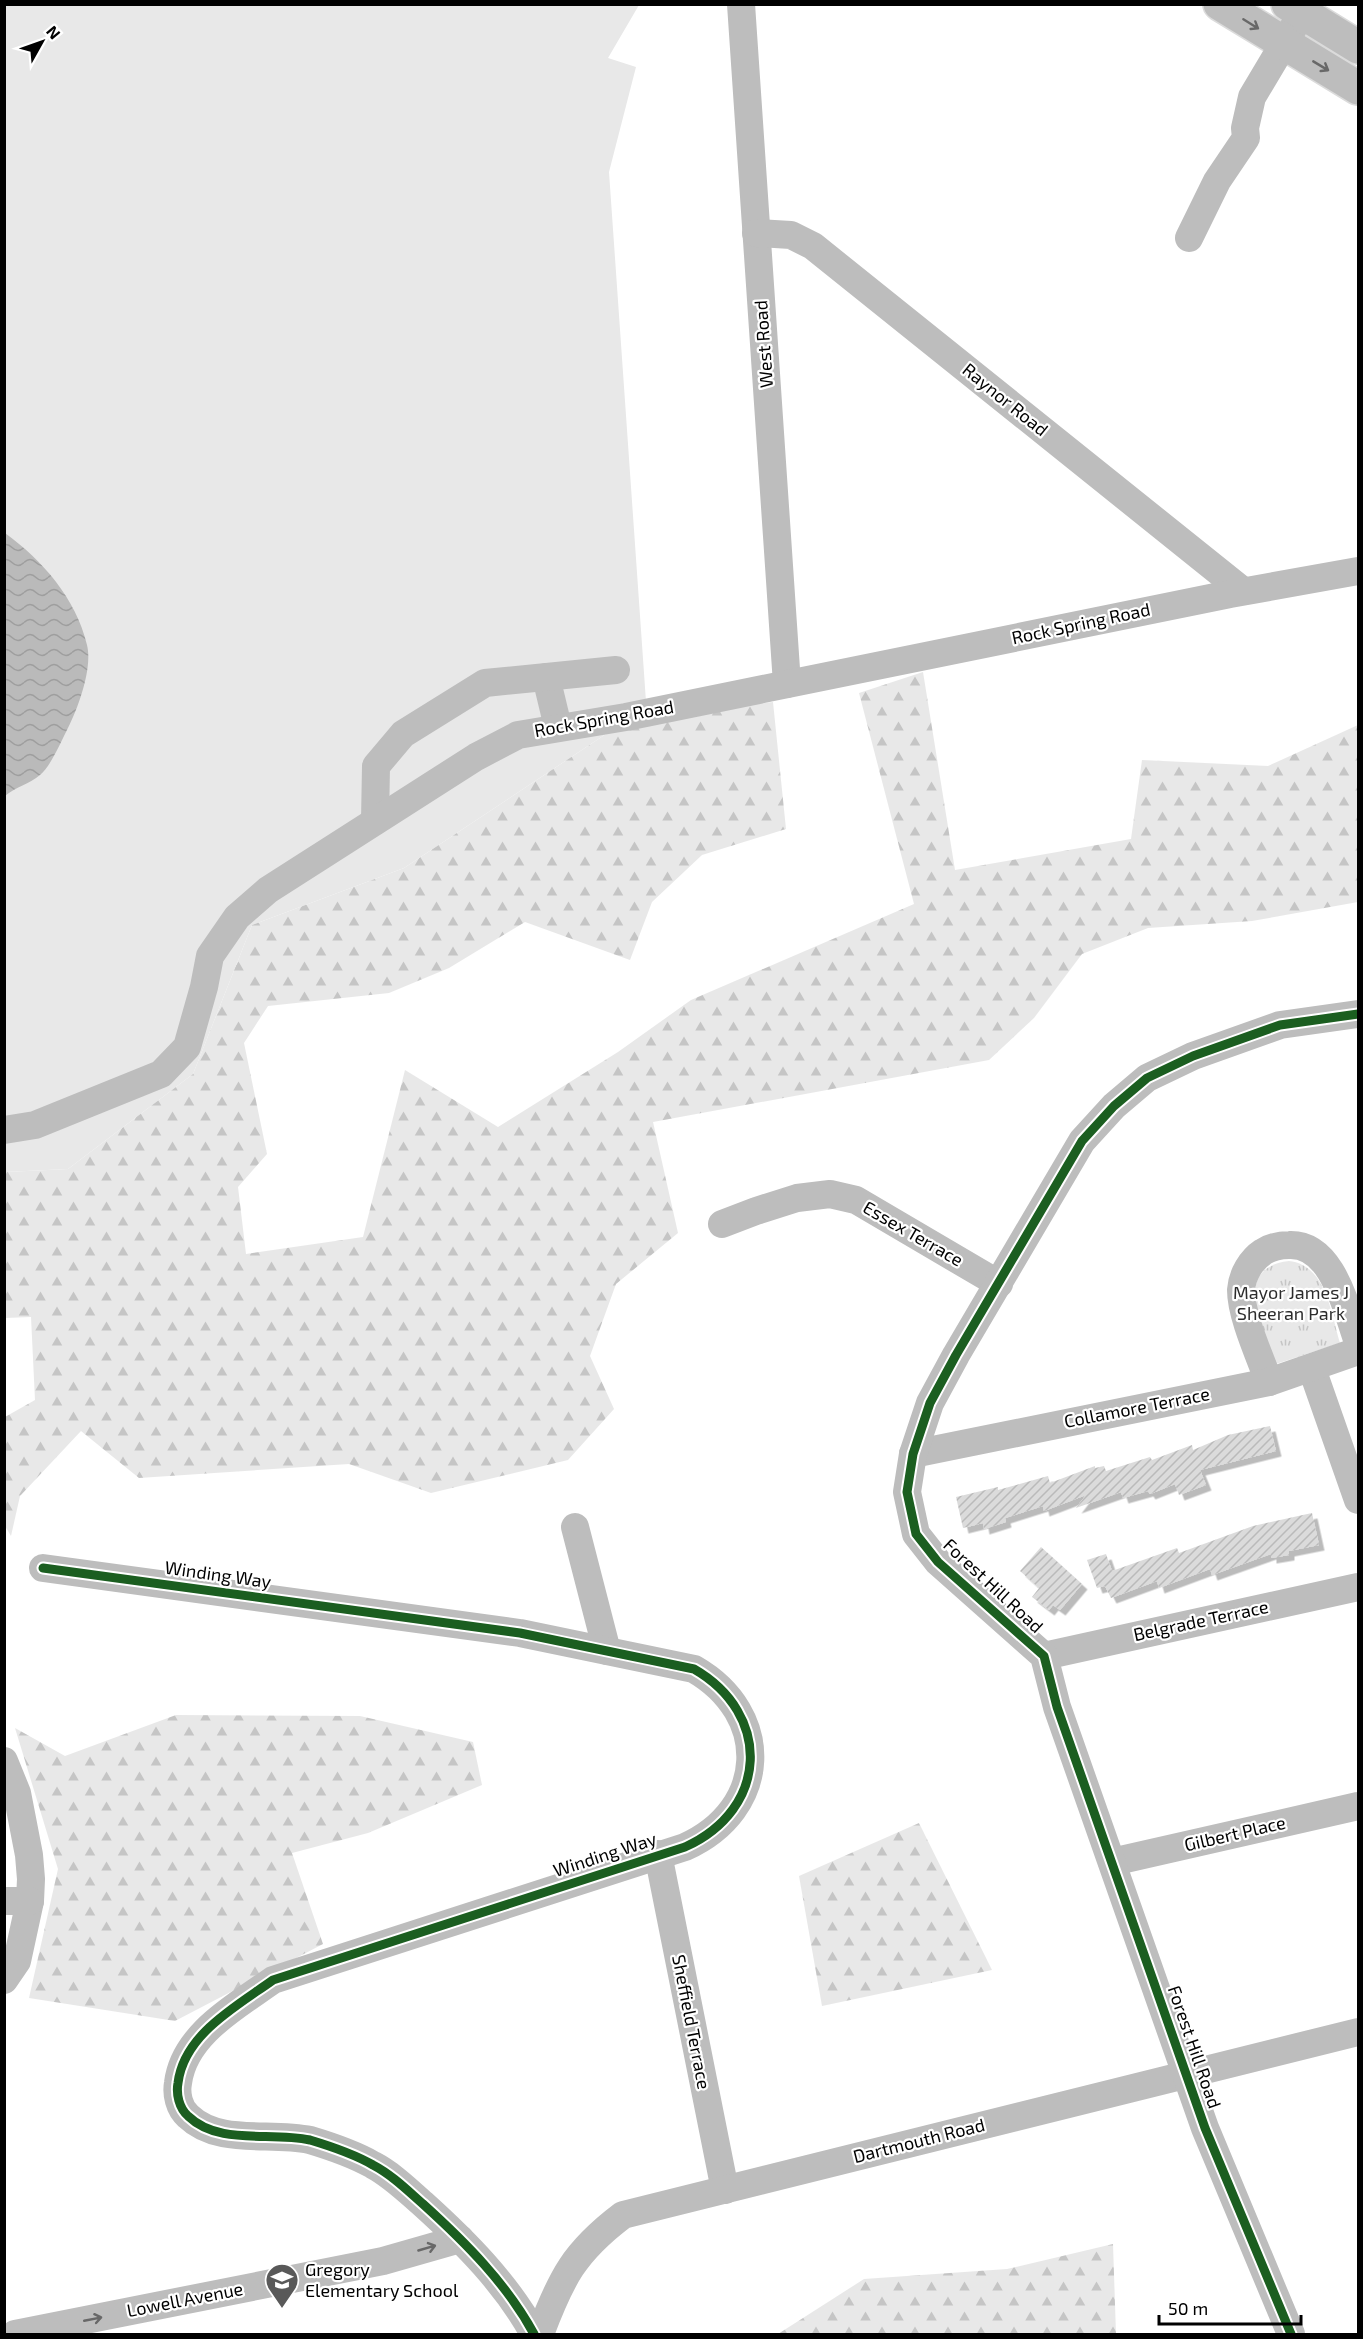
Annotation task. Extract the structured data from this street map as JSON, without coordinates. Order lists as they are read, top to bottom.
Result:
{
  "streets": {
    "street": [
      "West Road",
      "Raynor Road",
      "Rock Spring Road",
      "Essex Terrace",
      "Collamore Terrace",
      "Winding Way",
      "Forest Hill Road",
      "Belgrade Terrace",
      "Gilbert Place",
      "Sheffield Terrace",
      "Dartmouth Road",
      "Lowell Avenue"
    ]
  },
  "crossings": [
    ["West Road", "Raynor Road"],
    ["West Road", "Rock Spring Road"],
    ["Raynor Road", "Rock Spring Road"],
    ["Essex Terrace", "Forest Hill Road"],
    ["Collamore Terrace", "Forest Hill Road"],
    ["Winding Way", "Sheffield Terrace"],
    ["Winding Way", "Lowell Avenue"],
    ["Forest Hill Road", "Belgrade Terrace"],
    ["Forest Hill Road", "Gilbert Place"],
    ["Forest Hill Road", "Dartmouth Road"],
    ["Sheffield Terrace", "Dartmouth Road"]
  ],
  "one_way": ["Lowell Avenue"],
  "parks": ["Mayor James J Sheeran Park"],
  "places": {
    "school or university": ["Gregory Elementary School"]
  },
  "scale_bar": "50 m",
  "north": "top right"
}
